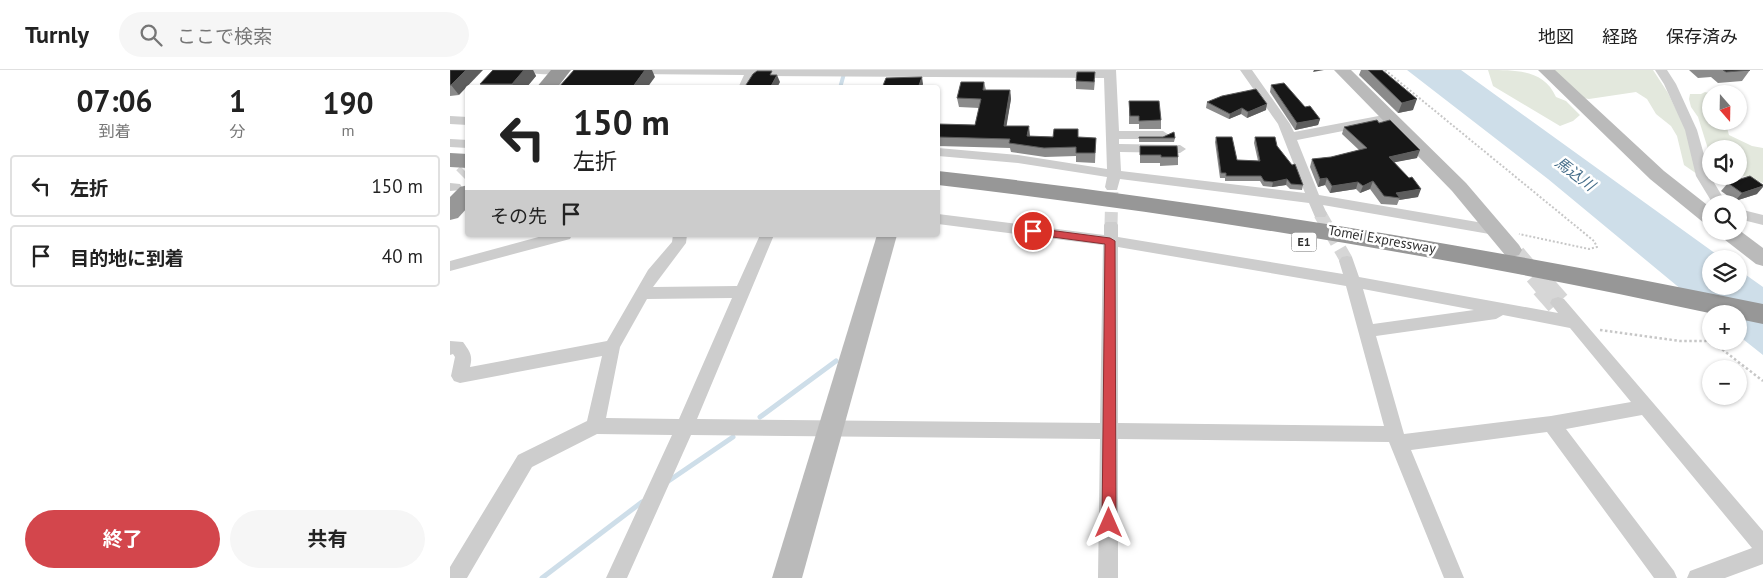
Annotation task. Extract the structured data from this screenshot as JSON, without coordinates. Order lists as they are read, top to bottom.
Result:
{
  "streets": {
    "highway": ["Tomei Expressway", "E1"]
  },
  "water": ["馬込川"],
  "north": "bottom",
  "page": {
    "header": "Turnly",
    "search": "ここで検索",
    "nav": ["地図", "経路", "保存済み"],
    "eta": [
      "07:06",
      "到着",
      "1",
      "分",
      "190",
      "m"
    ],
    "map_buttons": ["+", "−"],
    "turn": ["150 m", "左折"],
    "list": [
      {
        "name": "左折",
        "value": "150 m"
      },
      {
        "name": "目的地に到着",
        "value": "40 m"
      }
    ],
    "then": "その先",
    "buttons": ["終了", "共有"]
  }
}
